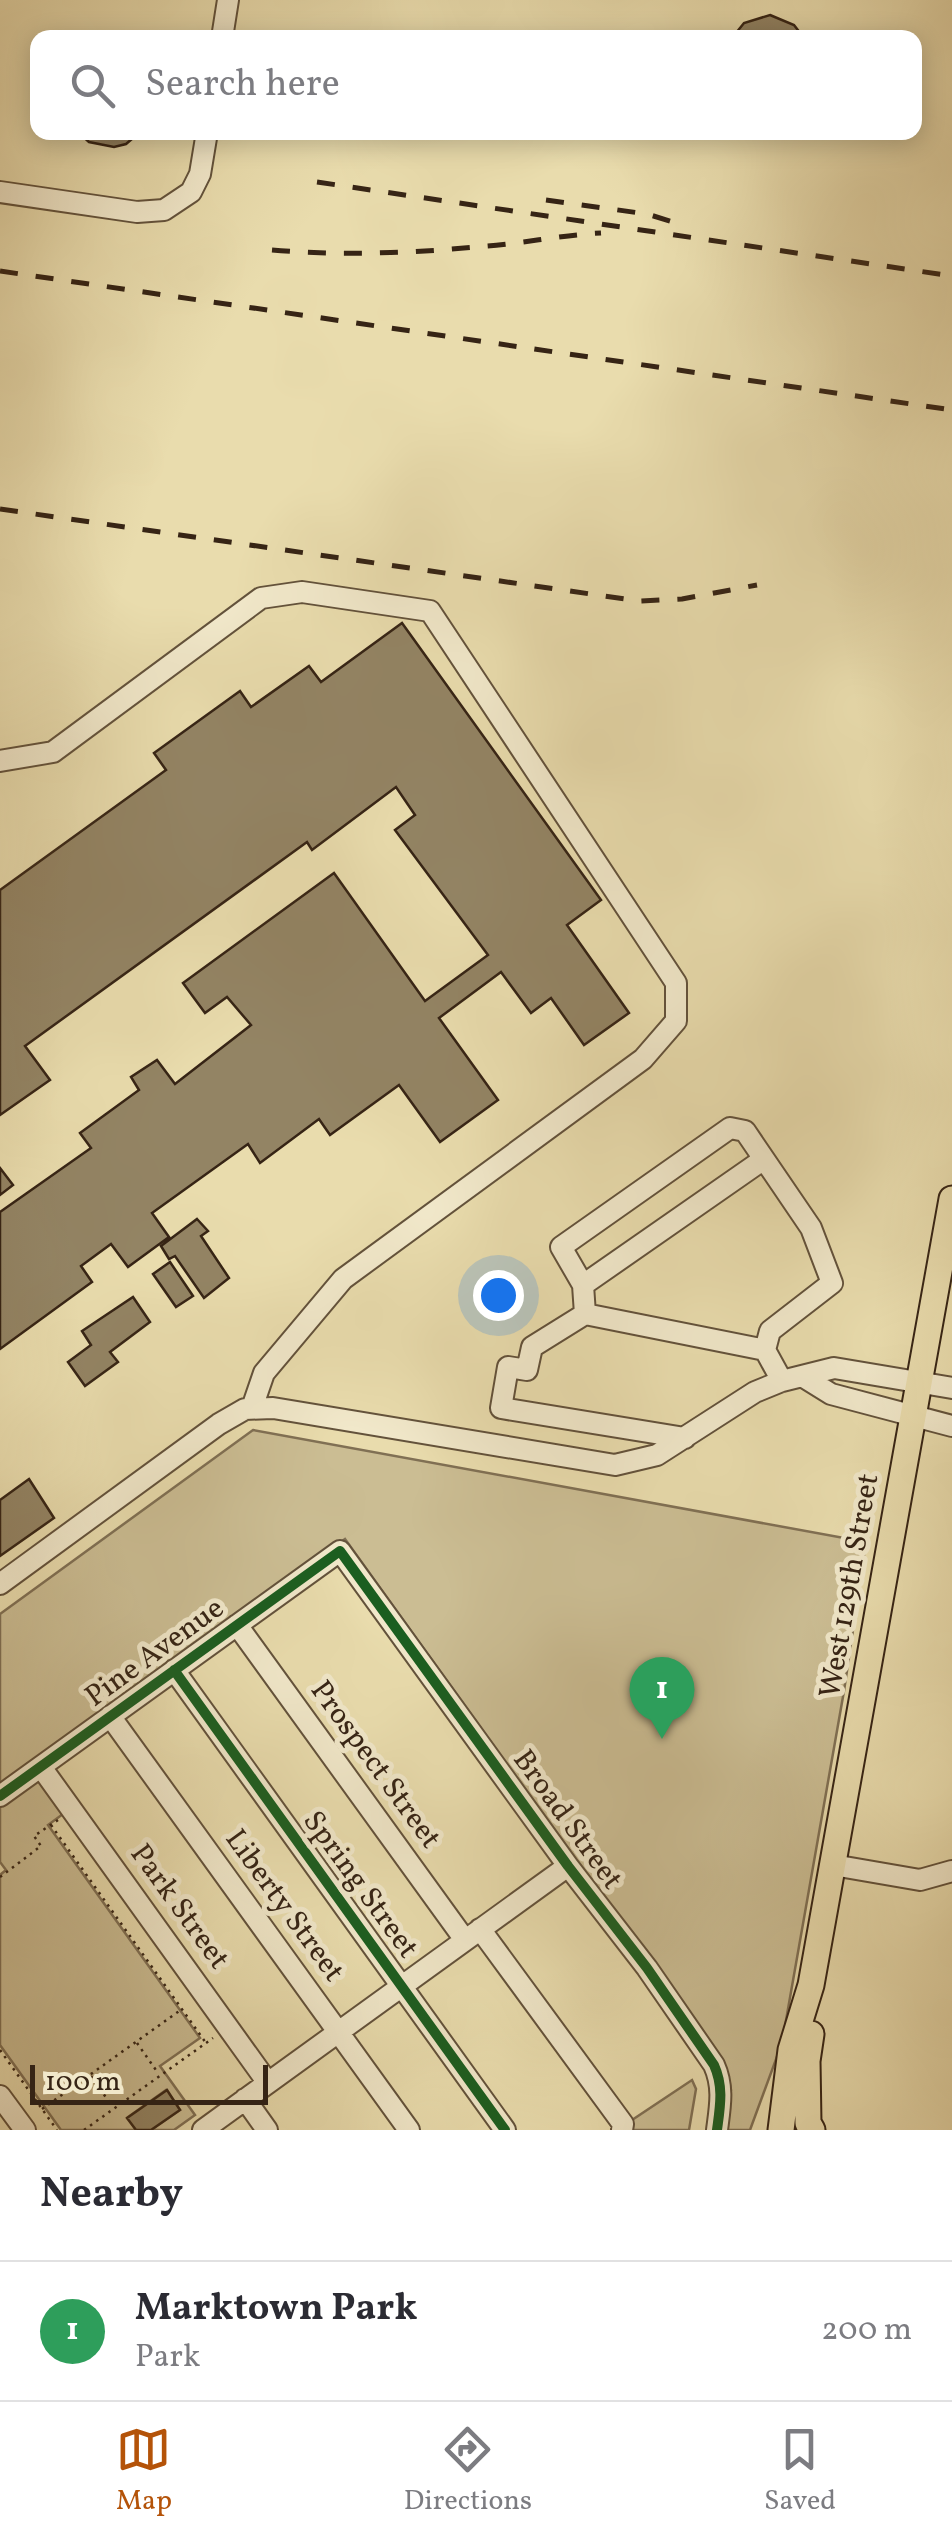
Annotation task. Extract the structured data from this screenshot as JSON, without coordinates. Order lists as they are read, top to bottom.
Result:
{
  "streets": {
    "main road": ["West 129th Street"],
    "street": [
      "Pine Avenue",
      "Prospect Street",
      "Broad Street",
      "Spring Street",
      "Liberty Street",
      "Park Street"
    ]
  },
  "crossings": [
    ["Pine Avenue", "Prospect Street"],
    ["Pine Avenue", "Broad Street"],
    ["Pine Avenue", "Spring Street"],
    ["Pine Avenue", "Liberty Street"],
    ["Pine Avenue", "Park Street"]
  ],
  "scale_bar": "100 m",
  "page": {
    "search": "Search here",
    "pins": "1",
    "scale": "100 m",
    "heading": "Nearby",
    "list": [
      {
        "mark": "1",
        "name": "Marktown Park",
        "note": "Park",
        "value": "200 m"
      }
    ],
    "nav": ["Map", "Directions", "Saved"]
  }
}
